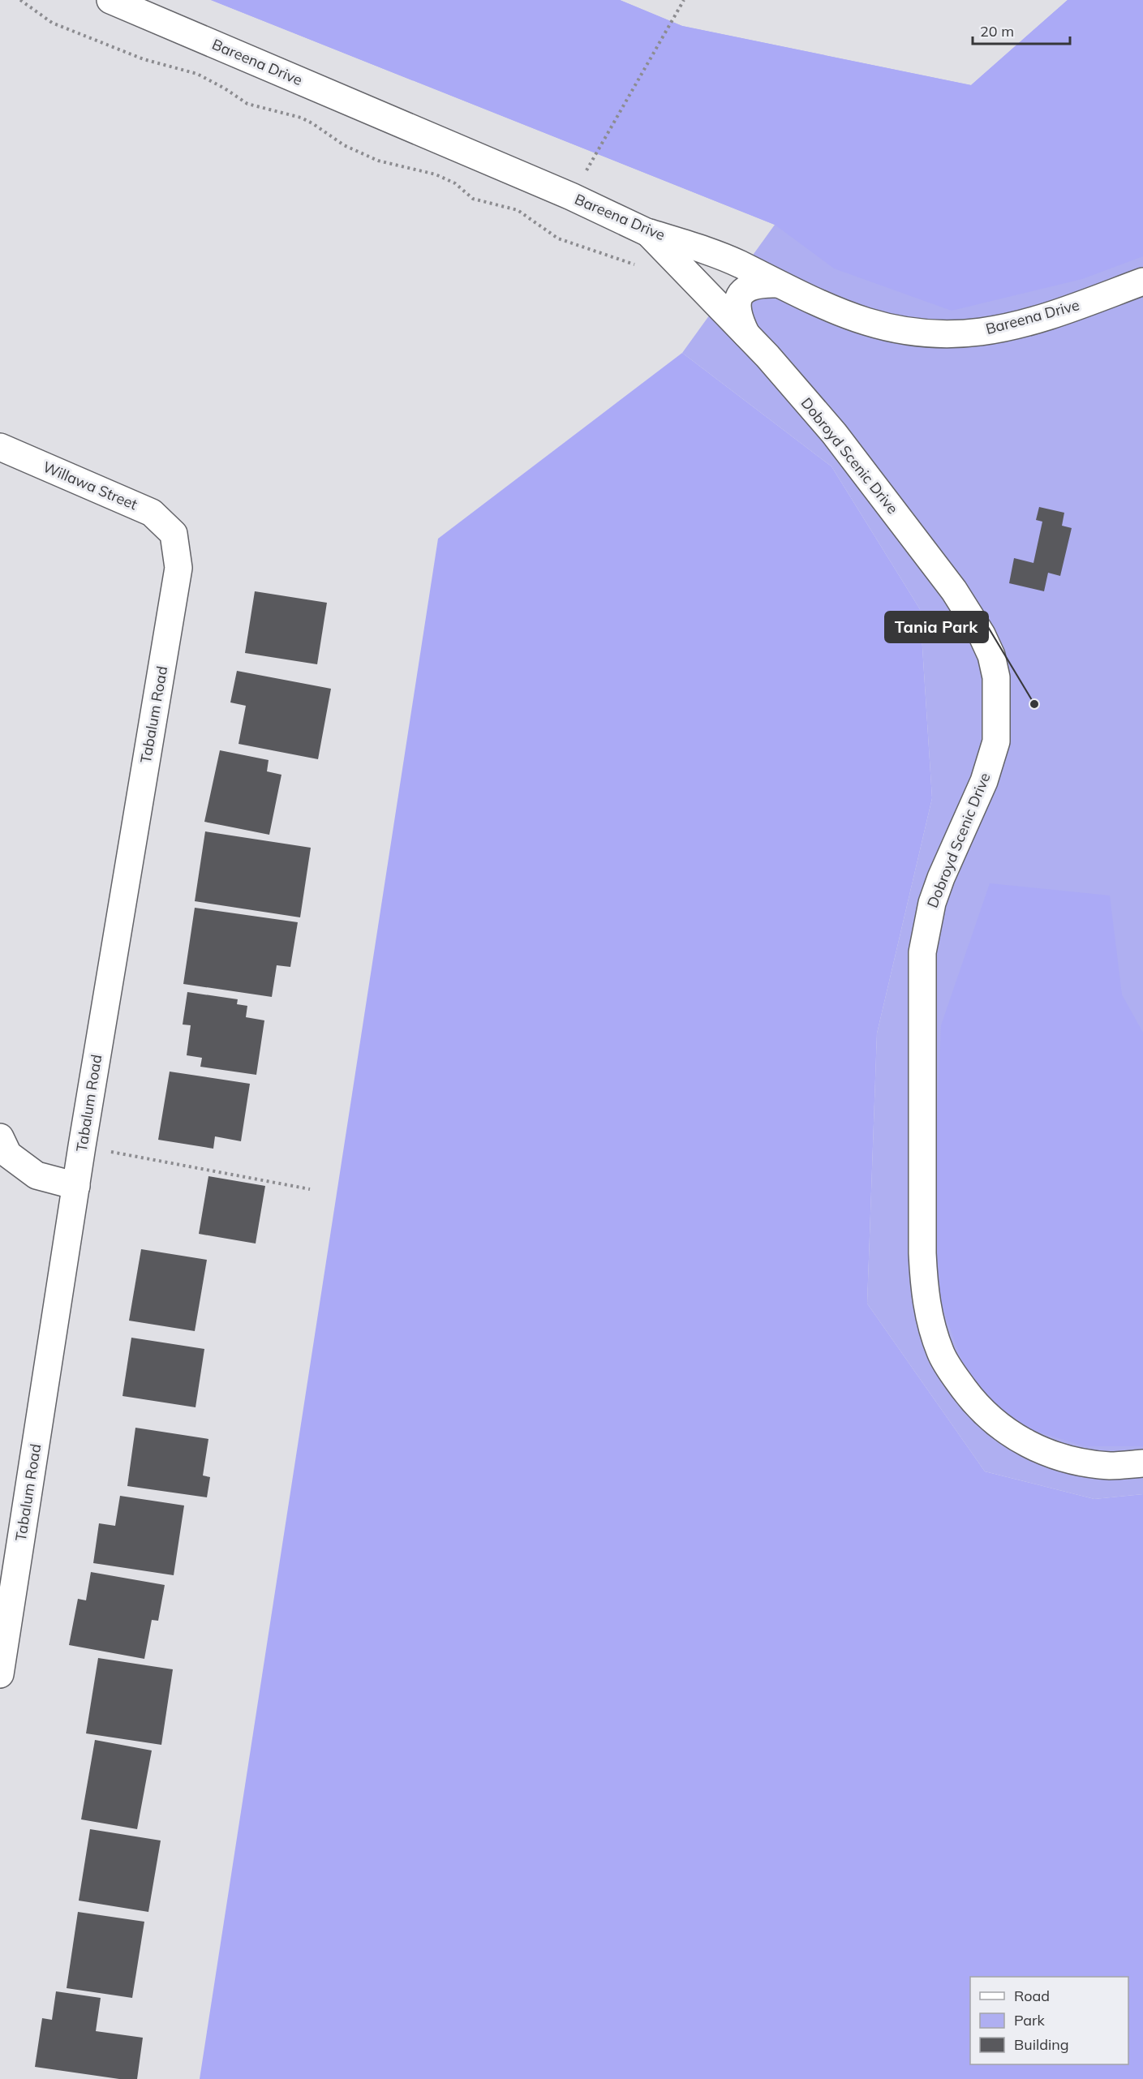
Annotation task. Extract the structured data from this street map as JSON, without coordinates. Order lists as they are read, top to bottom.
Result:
{
  "streets": {
    "street": [
      "Bareena Drive",
      "Dobroyd Scenic Drive",
      "Willawa Street",
      "Tabalum Road"
    ]
  },
  "crossings": [
    ["Bareena Drive", "Dobroyd Scenic Drive"],
    ["Willawa Street", "Tabalum Road"]
  ],
  "places": ["Tania Park"],
  "legend": ["Road", "Park", "Building"],
  "scale_bar": "20 m"
}
